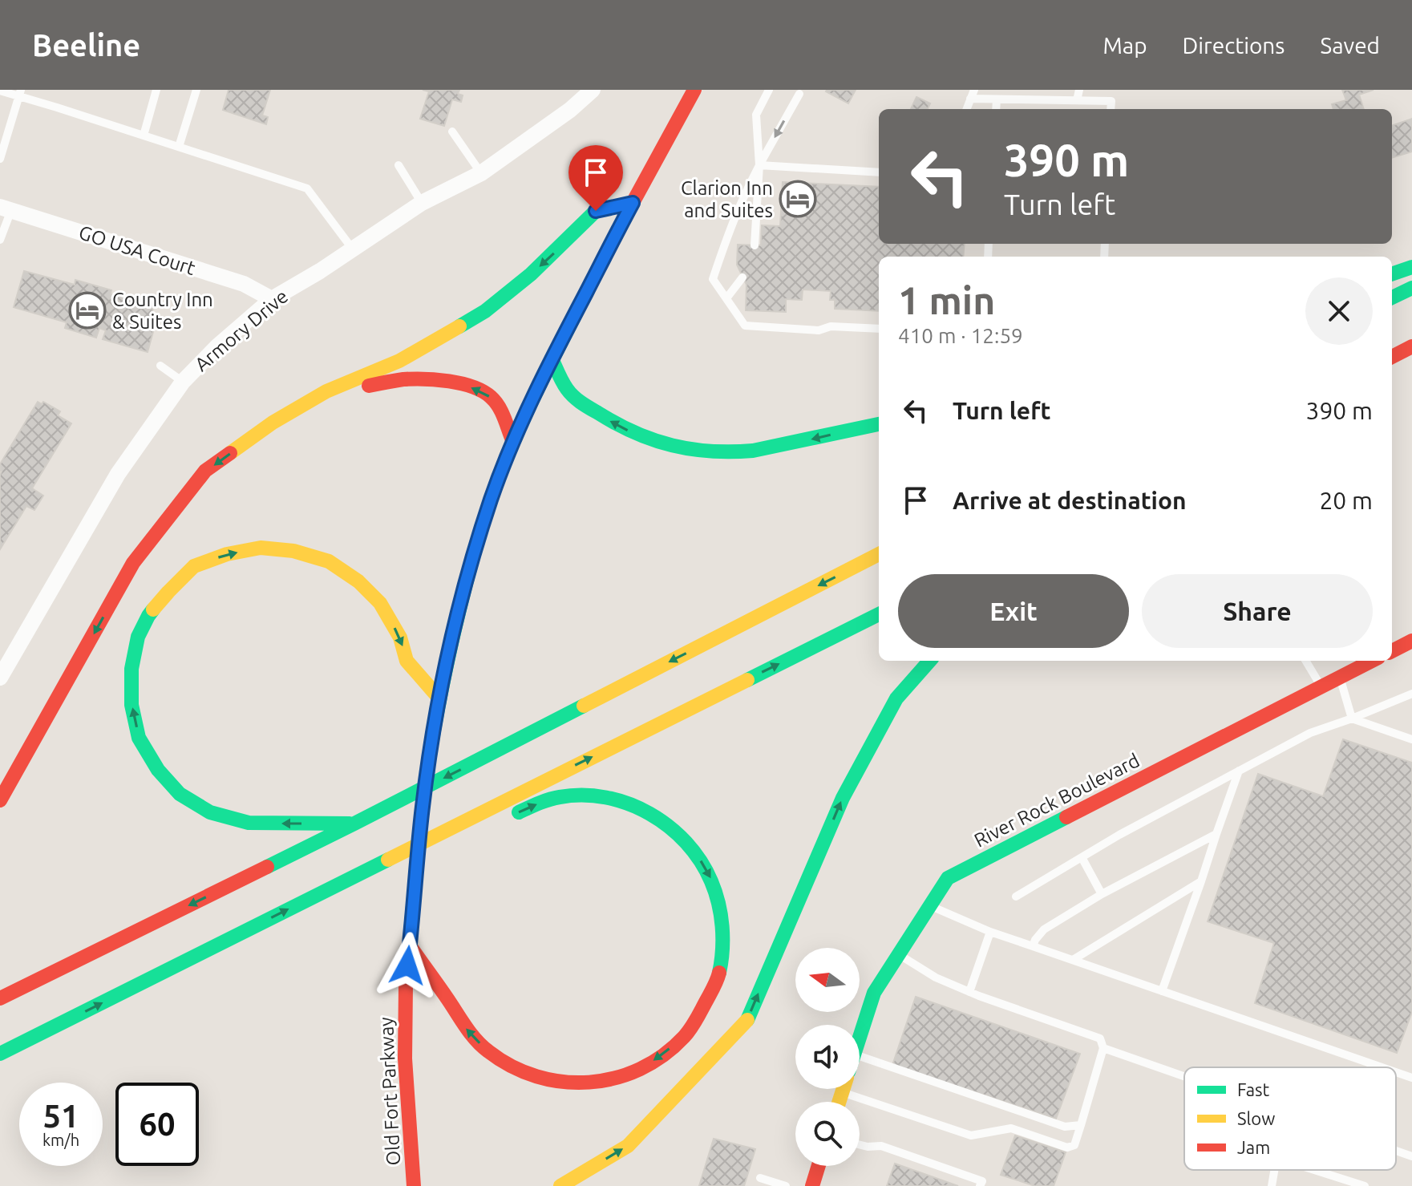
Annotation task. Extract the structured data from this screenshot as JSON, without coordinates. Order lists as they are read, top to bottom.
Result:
{
  "streets": {
    "main road": ["River Rock Boulevard", "Old Fort Parkway"],
    "street": ["GO USA Court", "Armory Drive"]
  },
  "crossings": [
    ["GO USA Court", "Armory Drive"]
  ],
  "places": {
    "hotel": ["Clarion Inn and Suites", "Country Inn & Suites"]
  },
  "legend": ["Fast", "Slow", "Jam"],
  "north": "left",
  "page": {
    "header": "Beeline",
    "nav": ["Map", "Directions", "Saved"],
    "turn": ["390 m", "Turn left"],
    "heading": ["1 min", "410 m · 12:59"],
    "list": [
      {
        "name": "Turn left",
        "value": "390 m"
      },
      {
        "name": "Arrive at destination",
        "value": "20 m"
      }
    ],
    "buttons": ["Exit", "Share"],
    "speed": "51 km/h",
    "limit": "60"
  }
}
